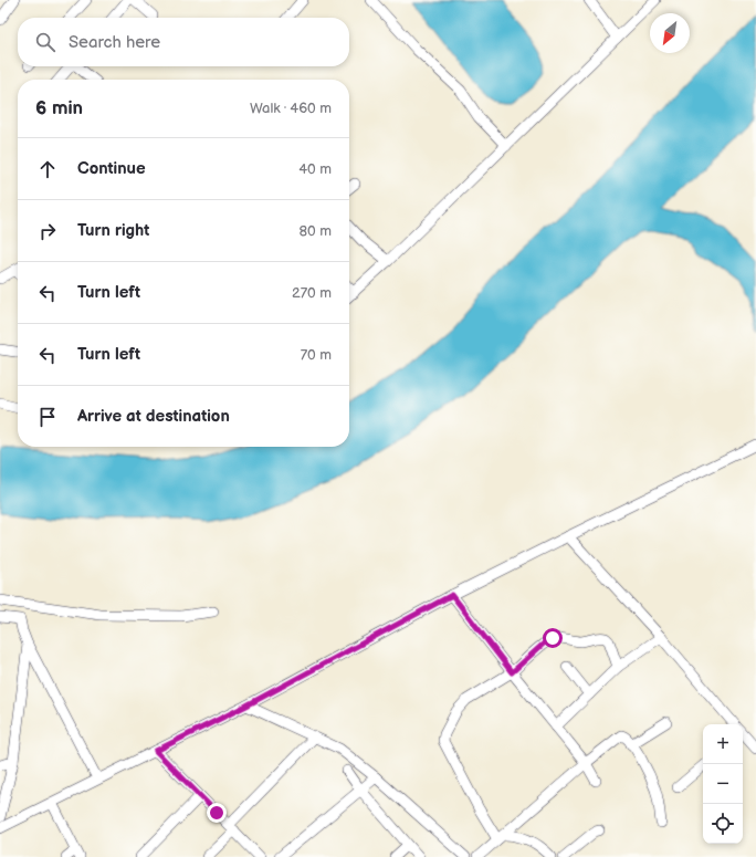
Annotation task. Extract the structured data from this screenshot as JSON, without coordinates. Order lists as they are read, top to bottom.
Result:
{
  "north": "bottom left",
  "page": {
    "search": "Search here",
    "heading": ["6 min", "Walk · 460 m"],
    "list": [
      ["Continue", "40 m"],
      ["Turn right", "80 m"],
      ["Turn left", "270 m"],
      ["Turn left", "70 m"],
      "Arrive at destination"
    ],
    "map_buttons": ["+", "−"]
  }
}
